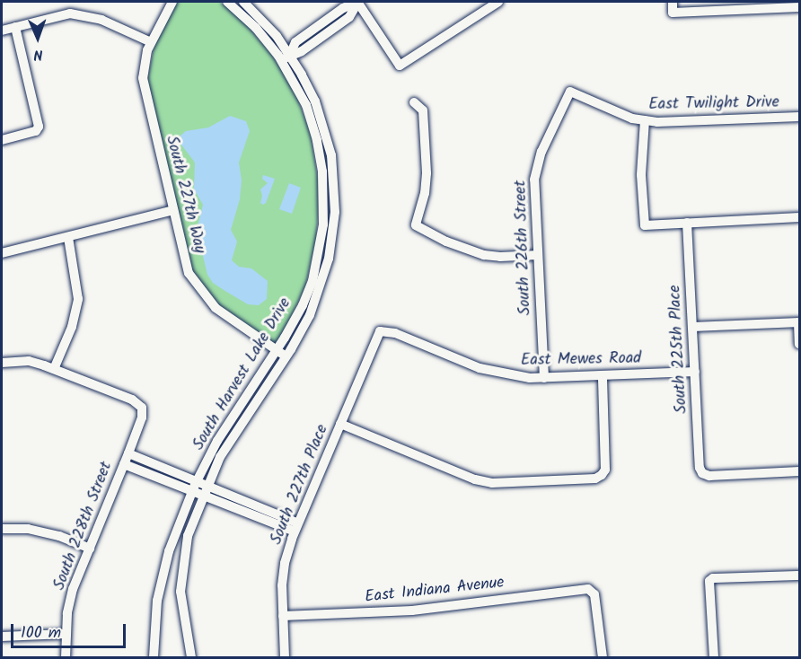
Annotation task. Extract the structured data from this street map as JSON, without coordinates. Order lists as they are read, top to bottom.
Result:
{
  "streets": {
    "street": [
      "East Twilight Drive",
      "South 227th Way",
      "South 226th Street",
      "South 225th Place",
      "East Mewes Road",
      "South Harvest Lake Drive",
      "South 227th Place",
      "South 228th Street",
      "East Indiana Avenue"
    ]
  },
  "crossings": [
    ["East Twilight Drive", "South 226th Street"],
    ["South 227th Way", "South Harvest Lake Drive"],
    ["South 226th Street", "East Mewes Road"],
    ["South 225th Place", "East Mewes Road"],
    ["East Mewes Road", "South 227th Place"],
    ["South 227th Place", "East Indiana Avenue"]
  ],
  "scale_bar": "100 m",
  "north": "bottom"
}
